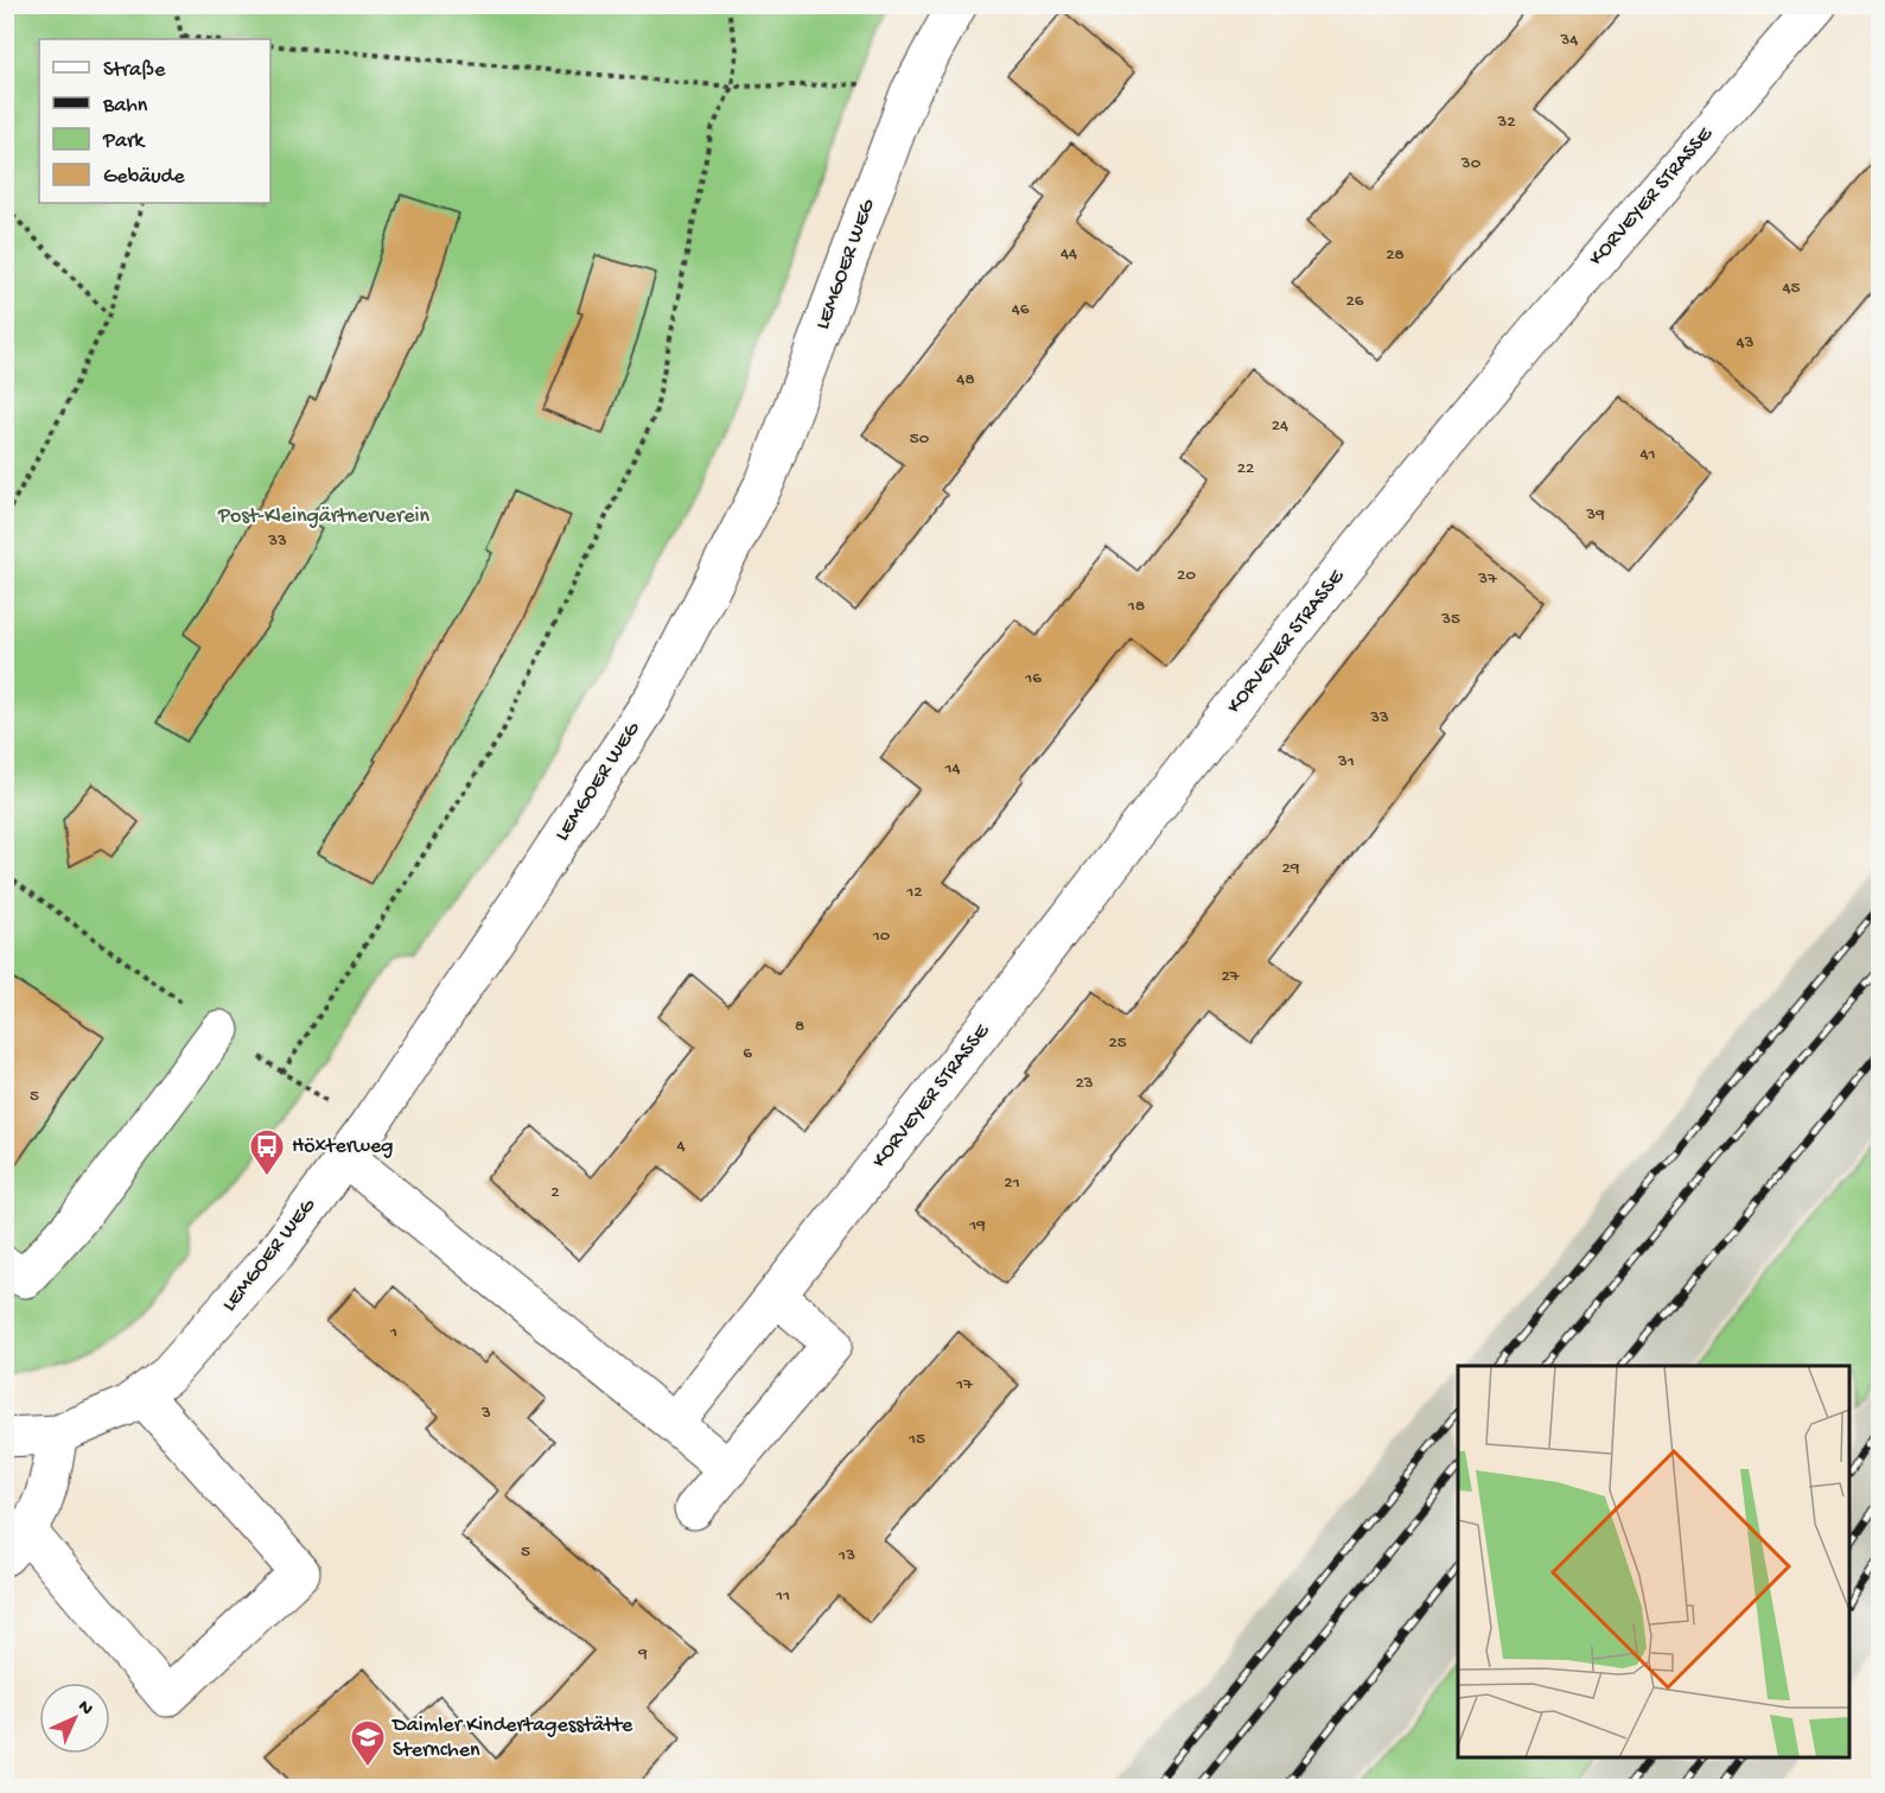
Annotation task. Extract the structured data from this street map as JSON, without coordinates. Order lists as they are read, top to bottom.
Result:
{
  "streets": {
    "street": ["KORVEYER STRASSE", "LEMGOER WEG"]
  },
  "parks": ["Post-Kleingärtnerverein"],
  "places": {
    "bus stop": ["Höxterweg"],
    "school or university": ["Daimler Kindertagesstätte Sternchen"]
  },
  "house_numbers": [
    "34",
    "32",
    "30",
    "44",
    "28",
    "45",
    "26",
    "46",
    "43",
    "48",
    "24",
    "50",
    "41",
    "22",
    "39",
    "33",
    "20",
    "37",
    "18",
    "35",
    "16",
    "33",
    "31",
    "14",
    "29",
    "12",
    "10",
    "27",
    "8",
    "25",
    "6",
    "23",
    "5",
    "4",
    "21",
    "2",
    "19",
    "1",
    "17",
    "3",
    "15",
    "5",
    "13",
    "11",
    "9"
  ],
  "legend": [
    "Straße",
    "Bahn",
    "Park",
    "Gebäude"
  ],
  "north": "top right"
}
